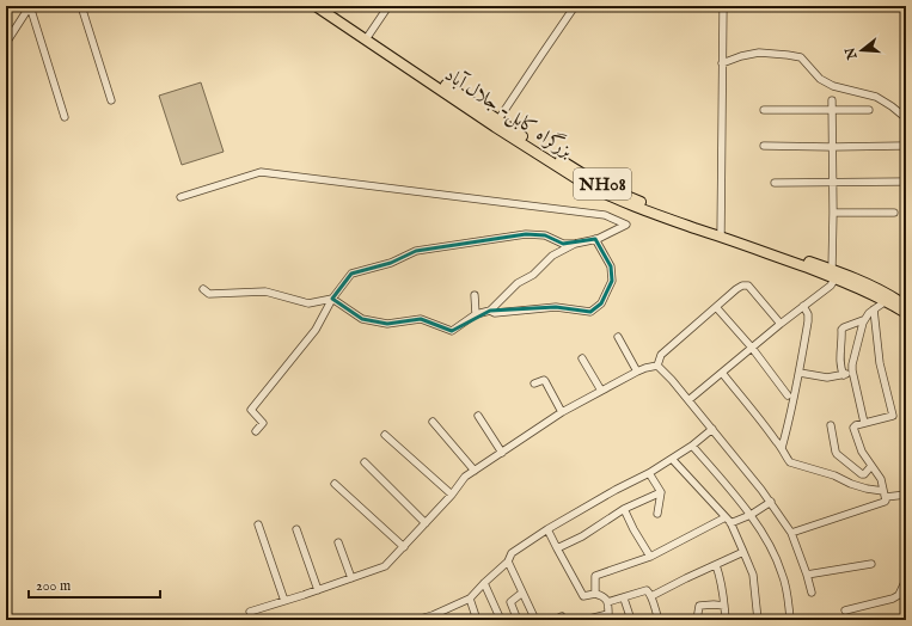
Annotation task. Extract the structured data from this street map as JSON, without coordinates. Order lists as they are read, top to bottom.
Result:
{
  "streets": {
    "highway": ["بزرگراه کابل- جلال آباد", "NH08"]
  },
  "scale_bar": "200 m",
  "north": "left"
}
